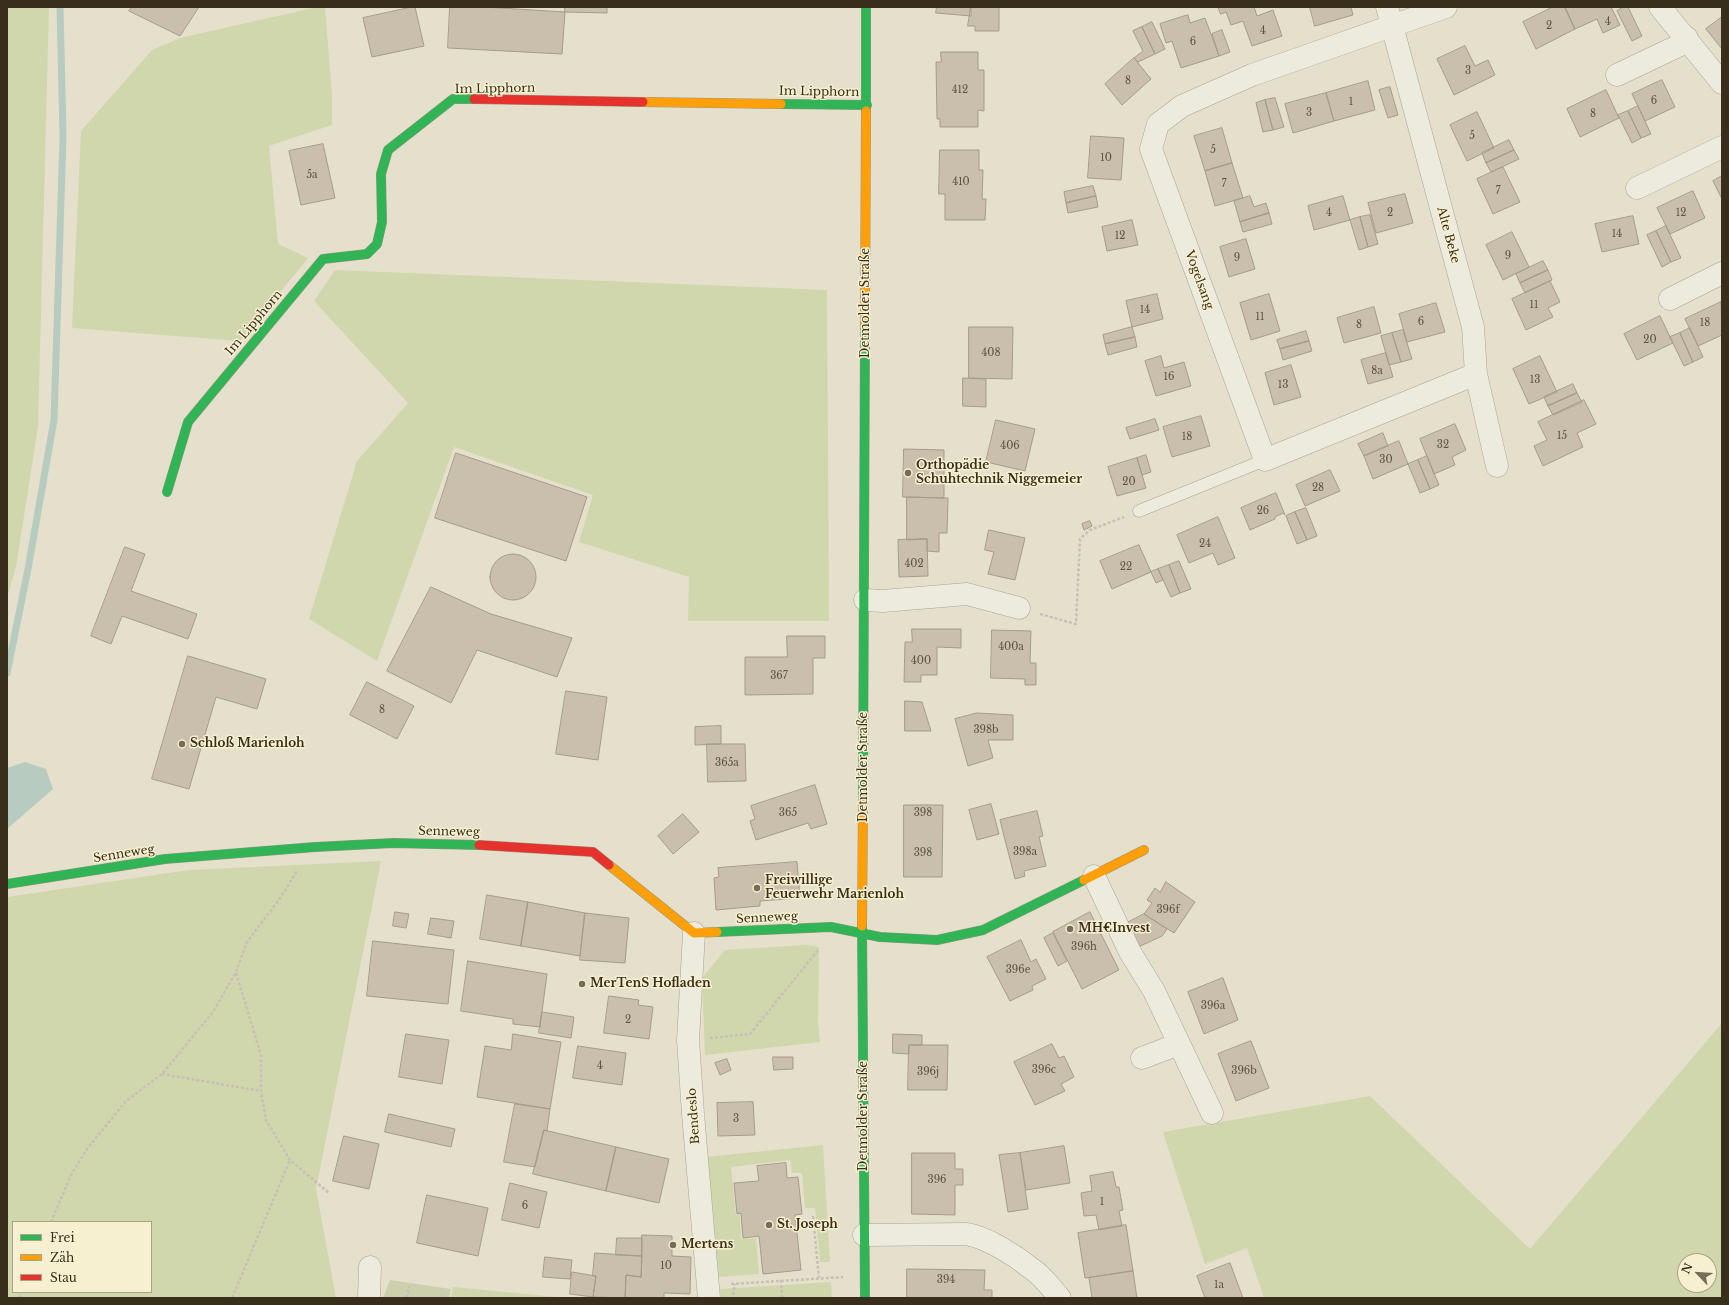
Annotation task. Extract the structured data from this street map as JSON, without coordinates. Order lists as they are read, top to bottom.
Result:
{
  "streets": {
    "street": [
      "Im Lipphorn",
      "Alte Beke",
      "Vogelsang",
      "Detmolder Straße",
      "Senneweg",
      "Bendeslo"
    ]
  },
  "crossings": [
    ["Im Lipphorn", "Detmolder Straße"],
    ["Alte Beke", "Vogelsang"],
    ["Detmolder Straße", "Senneweg"],
    ["Senneweg", "Bendeslo"]
  ],
  "places": [
    "Orthopädie Schuhtechnik Niggemeier",
    "Schloß Marienloh",
    "Freiwillige Feuerwehr Marienloh",
    "MH€Invest",
    "MerTenS Hofladen",
    "St. Joseph",
    "Mertens"
  ],
  "house_numbers": [
    "4",
    "2",
    "4",
    "6",
    "3",
    "8",
    "412",
    "6",
    "1",
    "3",
    "8",
    "5",
    "5",
    "10",
    "5a",
    "410",
    "7",
    "7",
    "4",
    "2",
    "12",
    "14",
    "12",
    "9",
    "9",
    "11",
    "14",
    "11",
    "6",
    "18",
    "8",
    "20",
    "408",
    "8a",
    "16",
    "13",
    "13",
    "15",
    "18",
    "32",
    "406",
    "30",
    "20",
    "28",
    "26",
    "24",
    "402",
    "22",
    "400a",
    "400",
    "367",
    "8",
    "398b",
    "365a",
    "365",
    "398",
    "398a",
    "398",
    "396f",
    "396h",
    "396e",
    "396a",
    "2",
    "4",
    "396c",
    "396b",
    "396j",
    "3",
    "396",
    "1",
    "6",
    "10",
    "394",
    "1a"
  ],
  "legend": ["Frei", "Zäh", "Stau"],
  "north": "top left"
}
